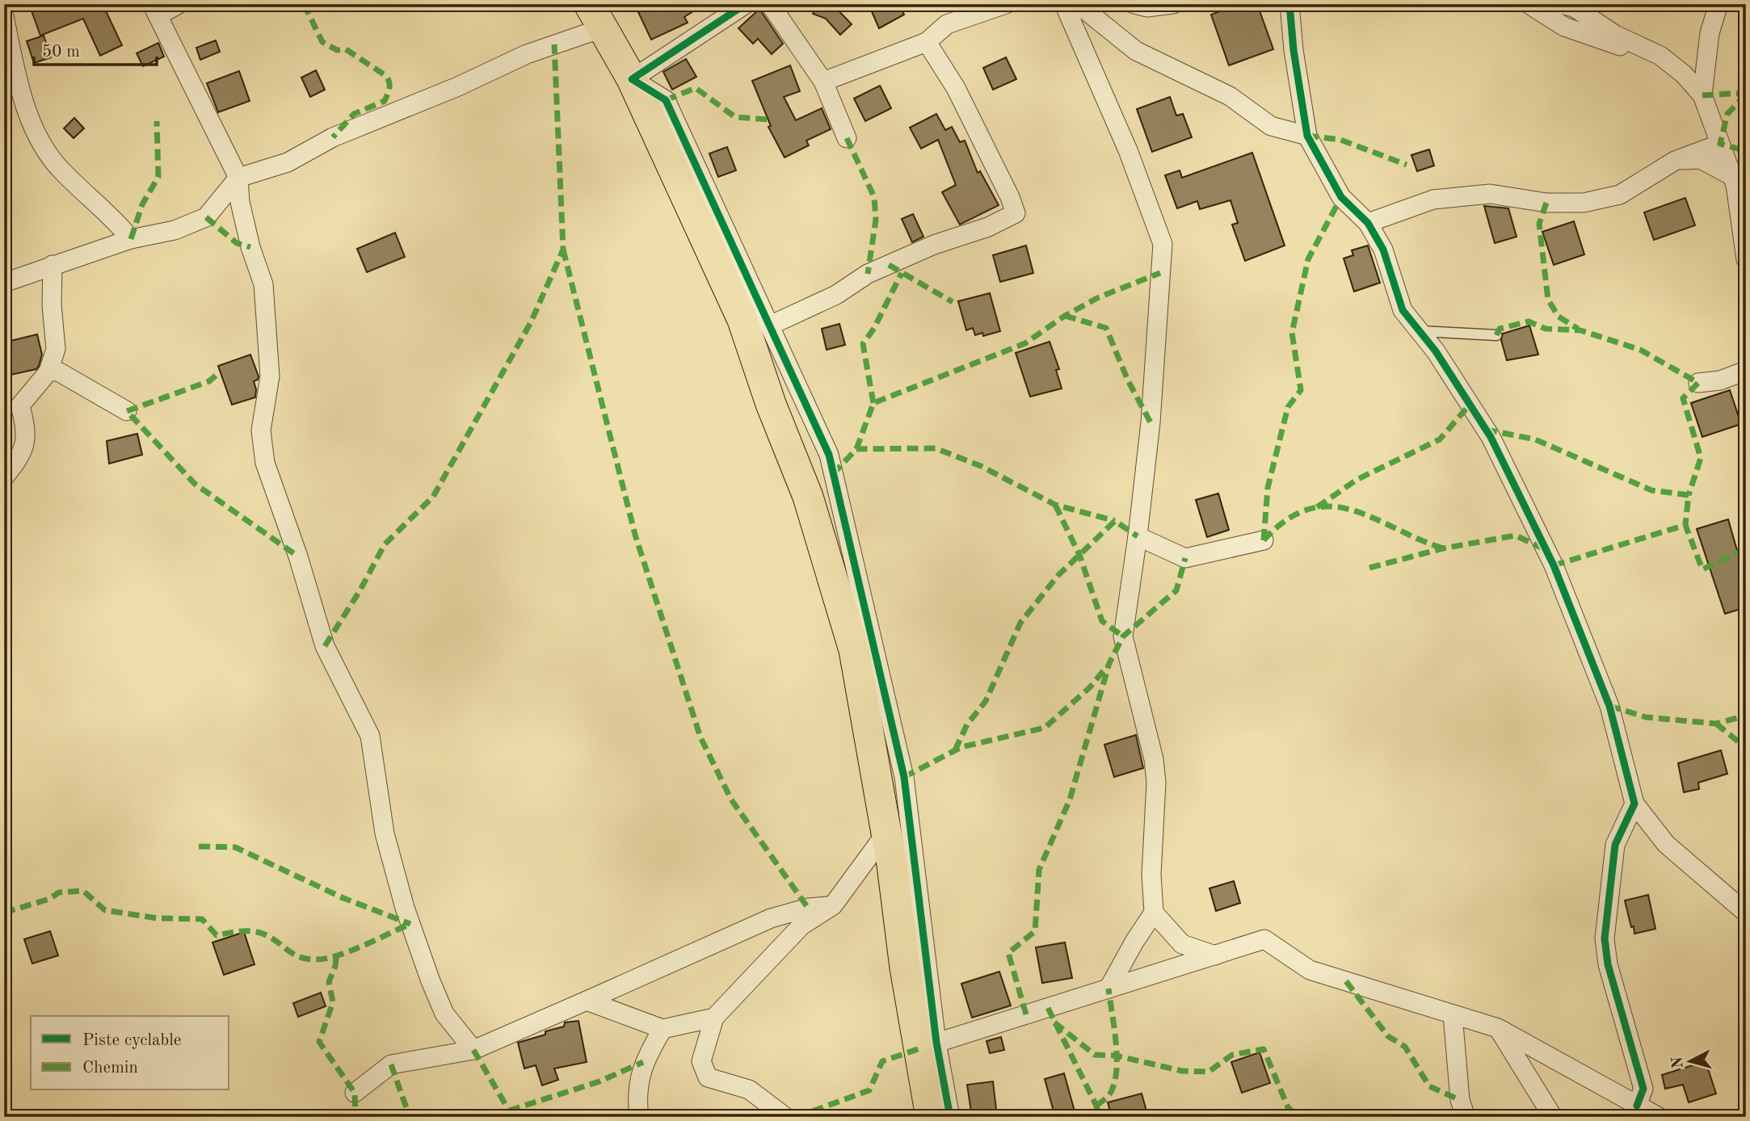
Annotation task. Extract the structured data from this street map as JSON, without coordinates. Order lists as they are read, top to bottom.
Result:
{
  "legend": ["Piste cyclable", "Chemin"],
  "scale_bar": "50 m",
  "north": "left"
}
